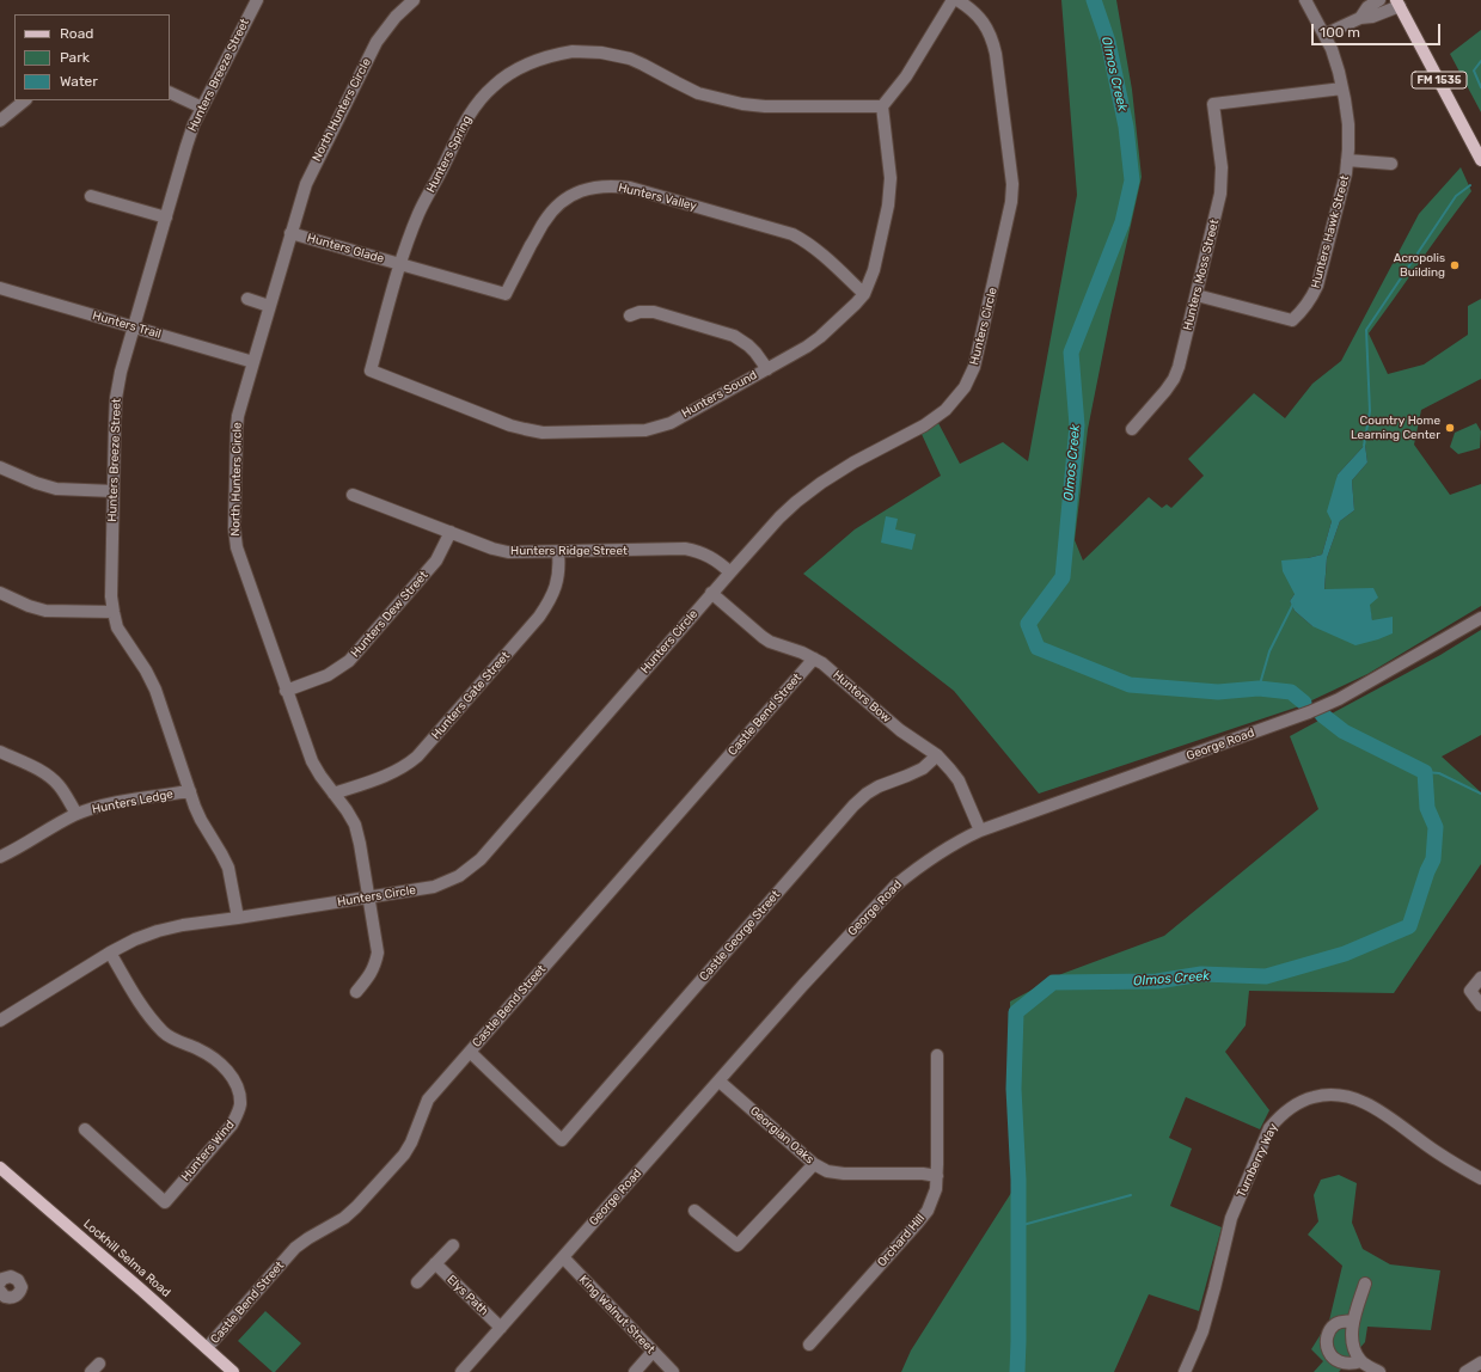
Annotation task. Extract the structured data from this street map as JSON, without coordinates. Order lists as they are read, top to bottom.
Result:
{
  "streets": {
    "main road": ["FM 1535", "Lockhill Selma Road"],
    "street": [
      "Hunters Breeze Street",
      "North Hunters Circle",
      "Hunters Spring",
      "Hunters Valley",
      "Hunters Hawk Street",
      "Hunters Glade",
      "Hunters Moss Street",
      "Hunters Trail",
      "Hunters Circle",
      "Hunters Sound",
      "Hunters Ridge Street",
      "Hunters Dew Street",
      "Hunters Gate Street",
      "Hunters Bow",
      "Castle Bend Street",
      "George Road",
      "Hunters Ledge",
      "Castle George Street",
      "Georgian Oaks",
      "Hunters Wind",
      "Turnberry Way",
      "Orchard Hill",
      "Elys Path",
      "King Walnut Street"
    ]
  },
  "crossings": [
    ["Hunters Breeze Street", "Hunters Trail"],
    ["Hunters Breeze Street", "Hunters Circle"],
    ["Hunters Breeze Street", "Hunters Ledge"],
    ["North Hunters Circle", "Hunters Glade"],
    ["North Hunters Circle", "Hunters Trail"],
    ["North Hunters Circle", "Hunters Circle"],
    ["North Hunters Circle", "Hunters Dew Street"],
    ["North Hunters Circle", "Hunters Gate Street"],
    ["Hunters Spring", "Hunters Valley"],
    ["Hunters Spring", "Hunters Glade"],
    ["Hunters Spring", "Hunters Sound"],
    ["Hunters Valley", "Hunters Glade"],
    ["Hunters Valley", "Hunters Sound"],
    ["Hunters Hawk Street", "Hunters Moss Street"],
    ["Hunters Circle", "Hunters Ridge Street"],
    ["Hunters Circle", "Hunters Bow"],
    ["Hunters Circle", "Hunters Wind"],
    ["Hunters Ridge Street", "Hunters Dew Street"],
    ["Hunters Ridge Street", "Hunters Gate Street"],
    ["Hunters Bow", "Castle Bend Street"],
    ["Hunters Bow", "George Road"],
    ["Hunters Bow", "Castle George Street"],
    ["Castle Bend Street", "Castle George Street"],
    ["Castle Bend Street", "Lockhill Selma Road"],
    ["George Road", "Georgian Oaks"],
    ["George Road", "Elys Path"],
    ["George Road", "King Walnut Street"],
    ["Georgian Oaks", "Orchard Hill"]
  ],
  "water": ["Olmos Creek"],
  "places": ["Acropolis Building", "Country Home Learning Center"],
  "legend": ["Road", "Park", "Water"],
  "scale_bar": "100 m"
}
